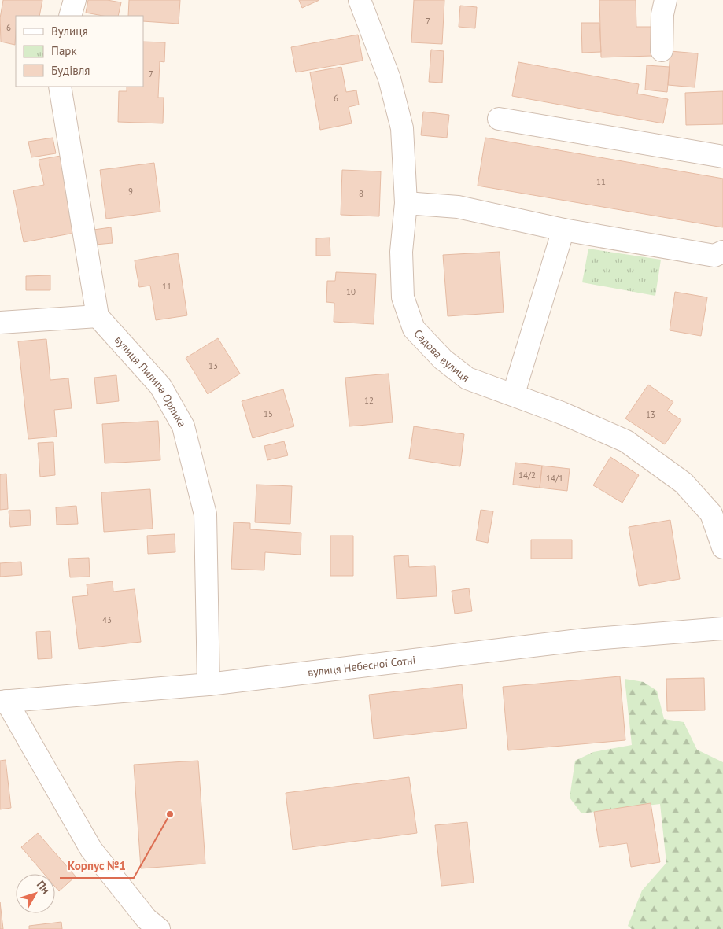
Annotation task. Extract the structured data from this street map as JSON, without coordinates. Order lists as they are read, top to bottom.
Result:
{
  "streets": {
    "street": ["Садова вулиця", "вулиця Пилипа Орлика", "вулиця Небесної Сотні"]
  },
  "crossings": [
    ["вулиця Пилипа Орлика", "вулиця Небесної Сотні"]
  ],
  "places": ["Корпус №1"],
  "house_numbers": [
    "7",
    "6",
    "7",
    "6",
    "11",
    "9",
    "8",
    "11",
    "10",
    "13",
    "12",
    "15",
    "13",
    "14/2",
    "14/1",
    "43"
  ],
  "legend": ["Вулиця", "Парк", "Будівля"],
  "north": "top right"
}
